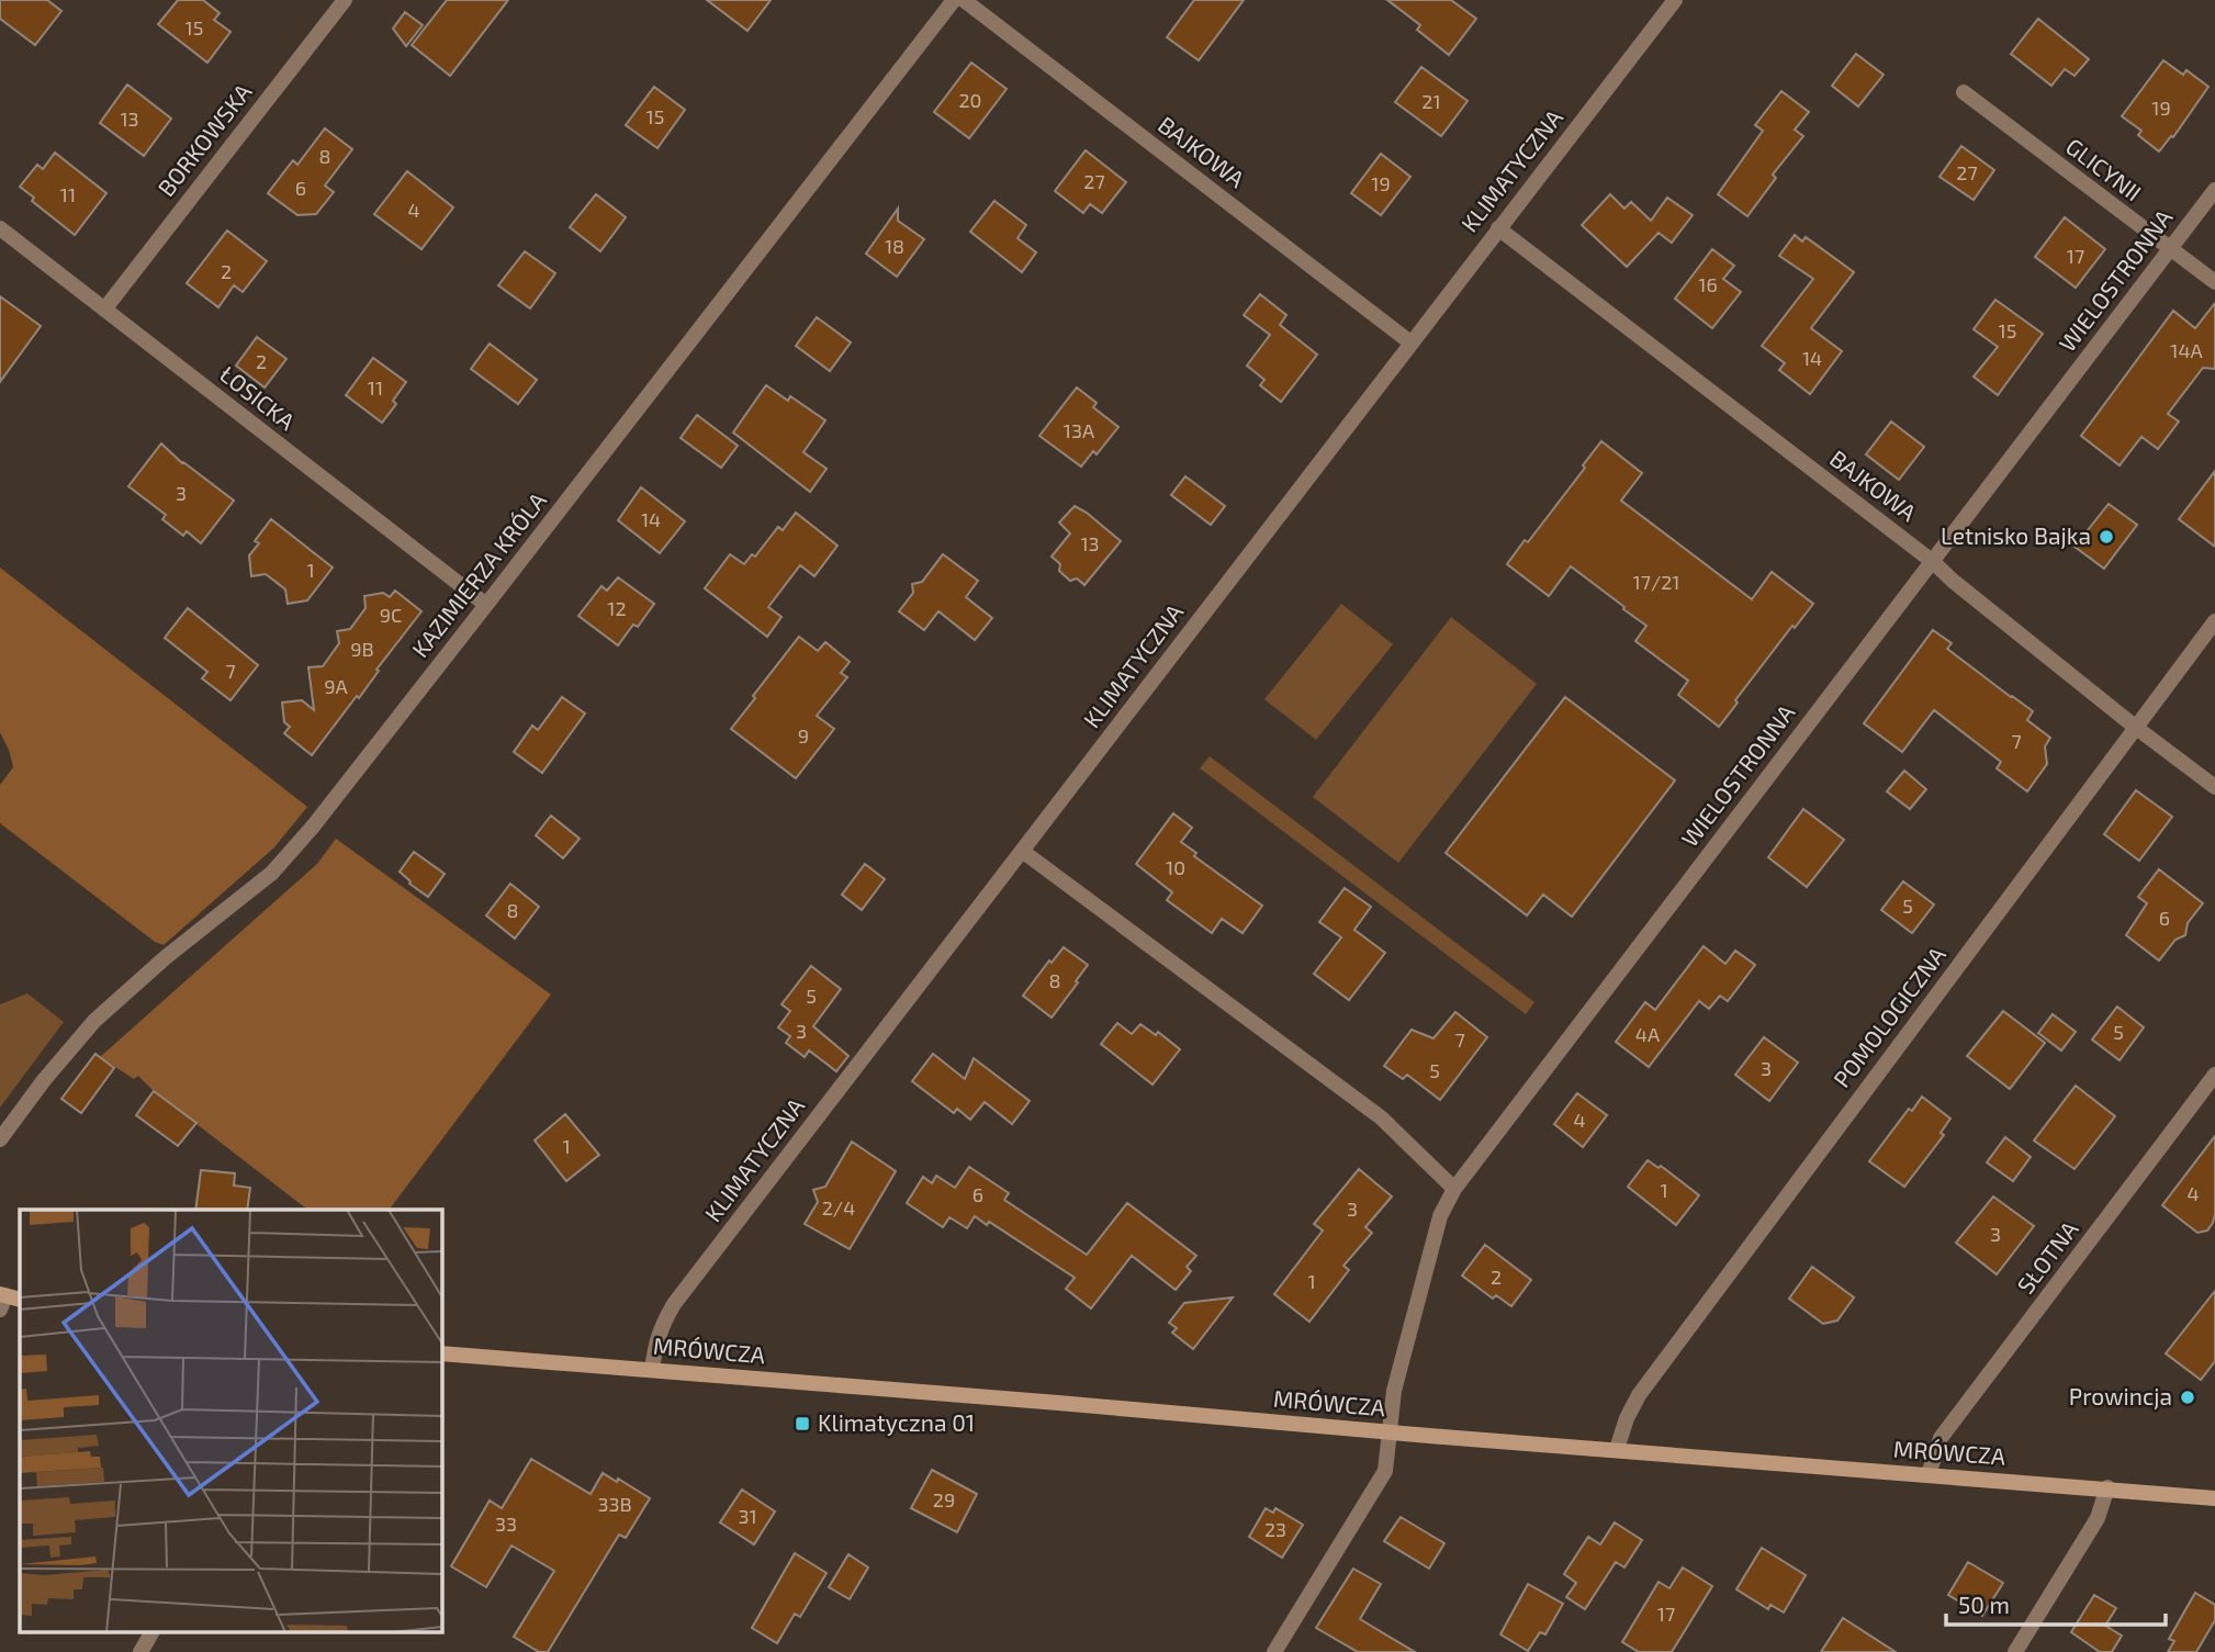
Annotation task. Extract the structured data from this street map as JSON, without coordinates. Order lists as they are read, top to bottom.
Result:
{
  "streets": {
    "street": [
      "BORKOWSKA",
      "BAJKOWA",
      "GLICYNII",
      "KLIMATYCZNA",
      "WIELOSTRONNA",
      "ŁOSICKA",
      "KAZIMIERZA KRÓLA",
      "POMOLOGICZNA",
      "SŁOTNA",
      "MRÓWCZA"
    ]
  },
  "crossings": [
    ["BORKOWSKA", "ŁOSICKA"],
    ["BAJKOWA", "KLIMATYCZNA"],
    ["BAJKOWA", "WIELOSTRONNA"],
    ["BAJKOWA", "POMOLOGICZNA"],
    ["GLICYNII", "WIELOSTRONNA"],
    ["KLIMATYCZNA", "MRÓWCZA"],
    ["WIELOSTRONNA", "MRÓWCZA"],
    ["ŁOSICKA", "KAZIMIERZA KRÓLA"],
    ["POMOLOGICZNA", "MRÓWCZA"],
    ["SŁOTNA", "MRÓWCZA"]
  ],
  "places": {
    "other": ["Letnisko Bajka", "Prowincja"],
    "transit": ["Klimatyczna 01"]
  },
  "house_numbers": [
    "15",
    "20",
    "21",
    "19",
    "15",
    "13",
    "8",
    "27",
    "27",
    "19",
    "6",
    "11",
    "4",
    "18",
    "17",
    "2",
    "16",
    "15",
    "14A",
    "14",
    "2",
    "11",
    "13A",
    "3",
    "14",
    "13",
    "1",
    "17/21",
    "12",
    "9C",
    "9B",
    "7",
    "9A",
    "9",
    "7",
    "10",
    "5",
    "8",
    "6",
    "8",
    "5",
    "3",
    "5",
    "4A",
    "7",
    "3",
    "5",
    "4",
    "1",
    "1",
    "4",
    "6",
    "2/4",
    "3",
    "3",
    "2",
    "1",
    "29",
    "33B",
    "31",
    "33",
    "23",
    "17"
  ],
  "scale_bar": "50 m"
}
